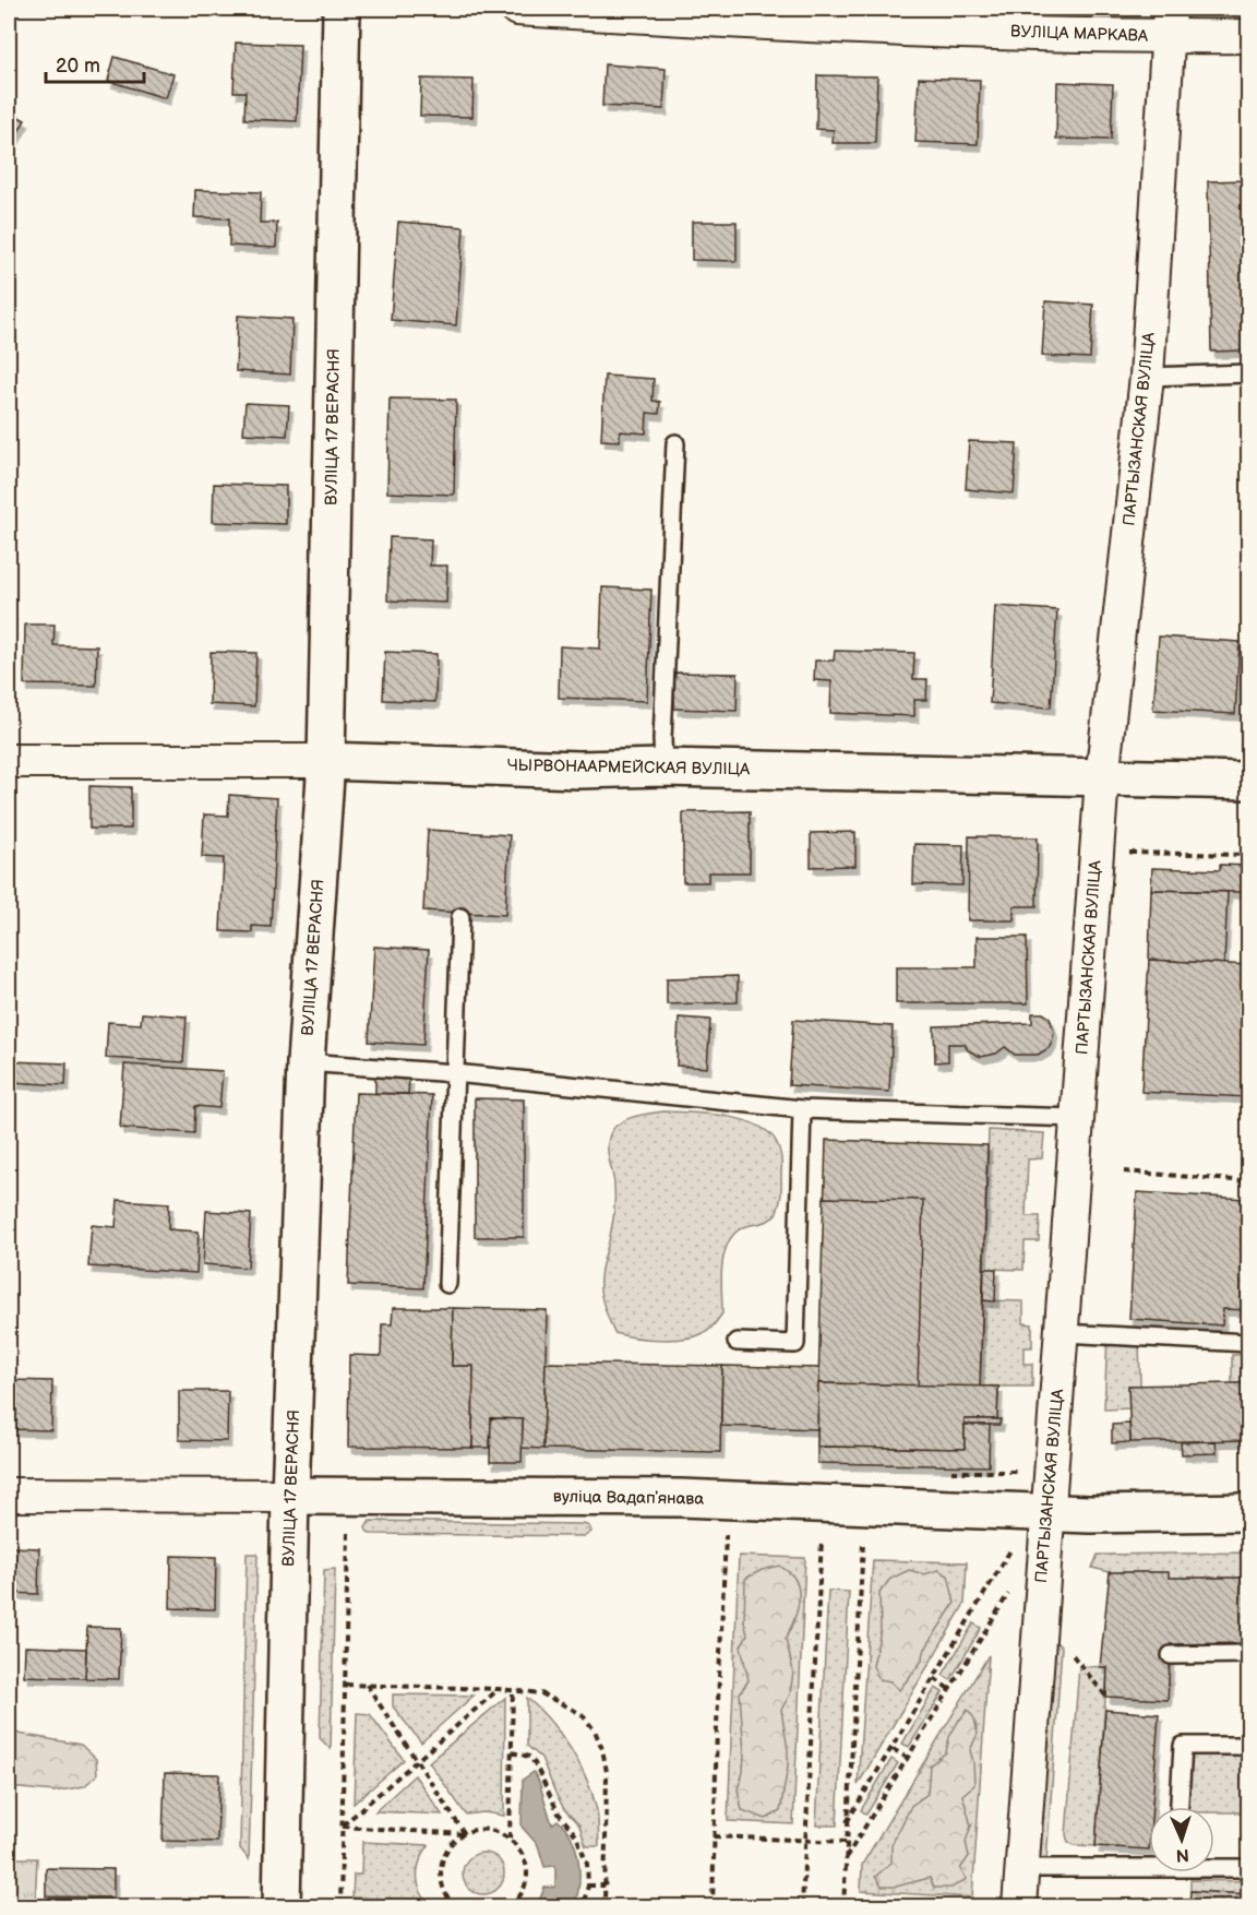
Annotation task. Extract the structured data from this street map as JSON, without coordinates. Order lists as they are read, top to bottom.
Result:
{
  "streets": {
    "street": [
      "ВУЛІЦА МАРКАВА",
      "ВУЛІЦА 17 ВЕРАСНЯ",
      "ПАРТЫЗАНСКАЯ ВУЛІЦА",
      "ЧЫРВОНААРМЕЙСКАЯ ВУЛІЦА",
      "вуліца Вадапʼянава"
    ]
  },
  "crossings": [
    ["ВУЛІЦА МАРКАВА", "ПАРТЫЗАНСКАЯ ВУЛІЦА"],
    ["ВУЛІЦА 17 ВЕРАСНЯ", "ЧЫРВОНААРМЕЙСКАЯ ВУЛІЦА"],
    ["ВУЛІЦА 17 ВЕРАСНЯ", "вуліца Вадапʼянава"],
    ["ПАРТЫЗАНСКАЯ ВУЛІЦА", "ЧЫРВОНААРМЕЙСКАЯ ВУЛІЦА"],
    ["ПАРТЫЗАНСКАЯ ВУЛІЦА", "вуліца Вадапʼянава"]
  ],
  "scale_bar": "20 m",
  "north": "bottom"
}
